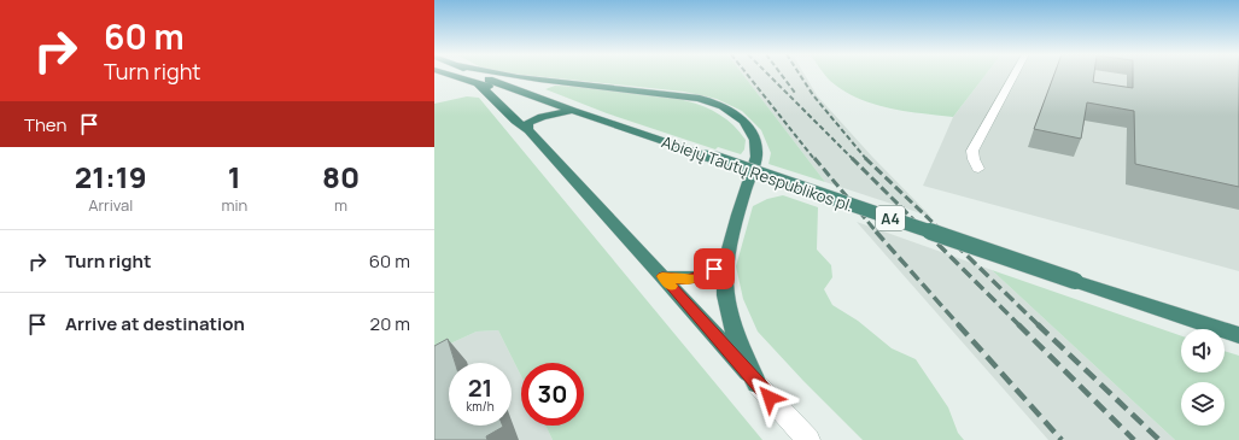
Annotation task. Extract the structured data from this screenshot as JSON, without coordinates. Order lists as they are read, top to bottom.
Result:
{
  "streets": {
    "highway": ["Abiejų Tautų Respublikos pl.", "A4"]
  },
  "page": {
    "turn": ["60 m", "Turn right"],
    "then": "Then",
    "eta": [
      "21:19",
      "Arrival",
      "1",
      "min",
      "80",
      "m"
    ],
    "list": [
      {
        "name": "Turn right",
        "value": "60 m"
      },
      {
        "name": "Arrive at destination",
        "value": "20 m"
      }
    ],
    "speed": "21 km/h",
    "limit": "30"
  }
}
